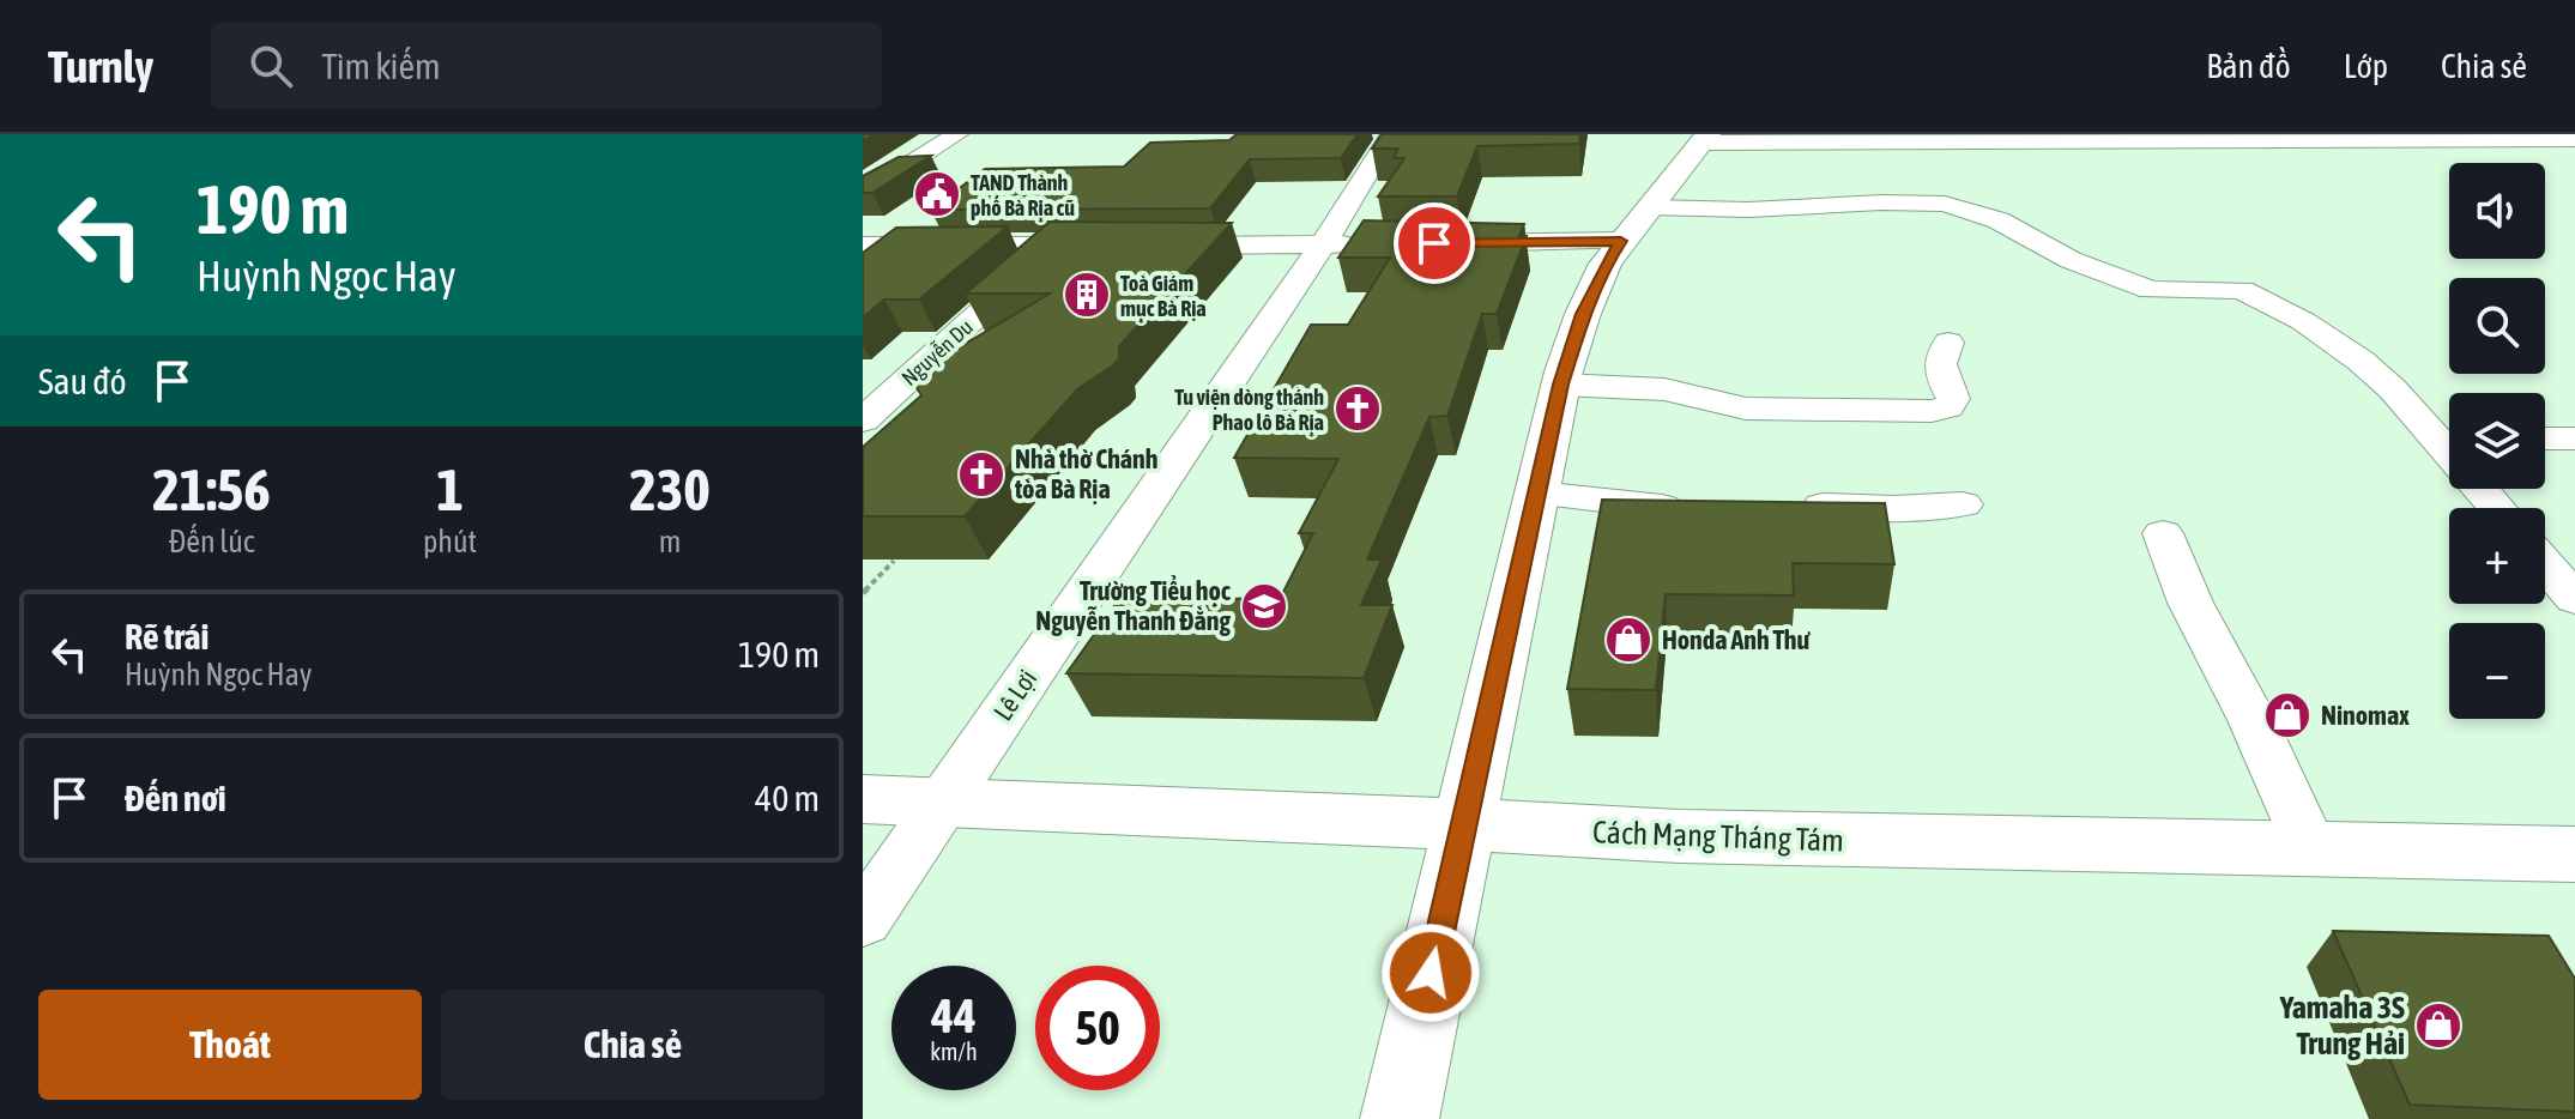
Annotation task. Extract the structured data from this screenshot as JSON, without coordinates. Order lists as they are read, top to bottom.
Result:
{
  "streets": {
    "main road": ["Cách Mạng Tháng Tám"],
    "street": ["Nguyễn Du", "Lê Lợi"]
  },
  "crossings": [
    ["Lê Lợi", "Cách Mạng Tháng Tám"]
  ],
  "places": {
    "public building": ["TAND Thành phố Bà Rịa cũ"],
    "building": ["Toà Giám mục Bà Rịa"],
    "church": ["Tu viện dòng thánh Phao lô Bà Rịa", "Nhà thờ Chánh tòa Bà Rịa"],
    "school or university": ["Trường Tiểu học Nguyễn Thanh Đằng"],
    "shop": ["Honda Anh Thư", "Ninomax", "Yamaha 3S Trung Hải"]
  },
  "page": {
    "header": "Turnly",
    "search": "Tìm kiếm",
    "nav": ["Bản đồ", "Lớp", "Chia sẻ"],
    "turn": ["190 m", "Huỳnh Ngọc Hay"],
    "map_buttons": ["+", "−"],
    "then": "Sau đó",
    "eta": [
      "21:56",
      "Đến lúc",
      "1",
      "phút",
      "230",
      "m"
    ],
    "list": [
      {
        "name": "Rẽ trái",
        "note": "Huỳnh Ngọc Hay",
        "value": "190 m"
      },
      {
        "name": "Đến nơi",
        "value": "40 m"
      }
    ],
    "speed": "44 km/h",
    "limit": "50",
    "buttons": ["Thoát", "Chia sẻ"]
  }
}
